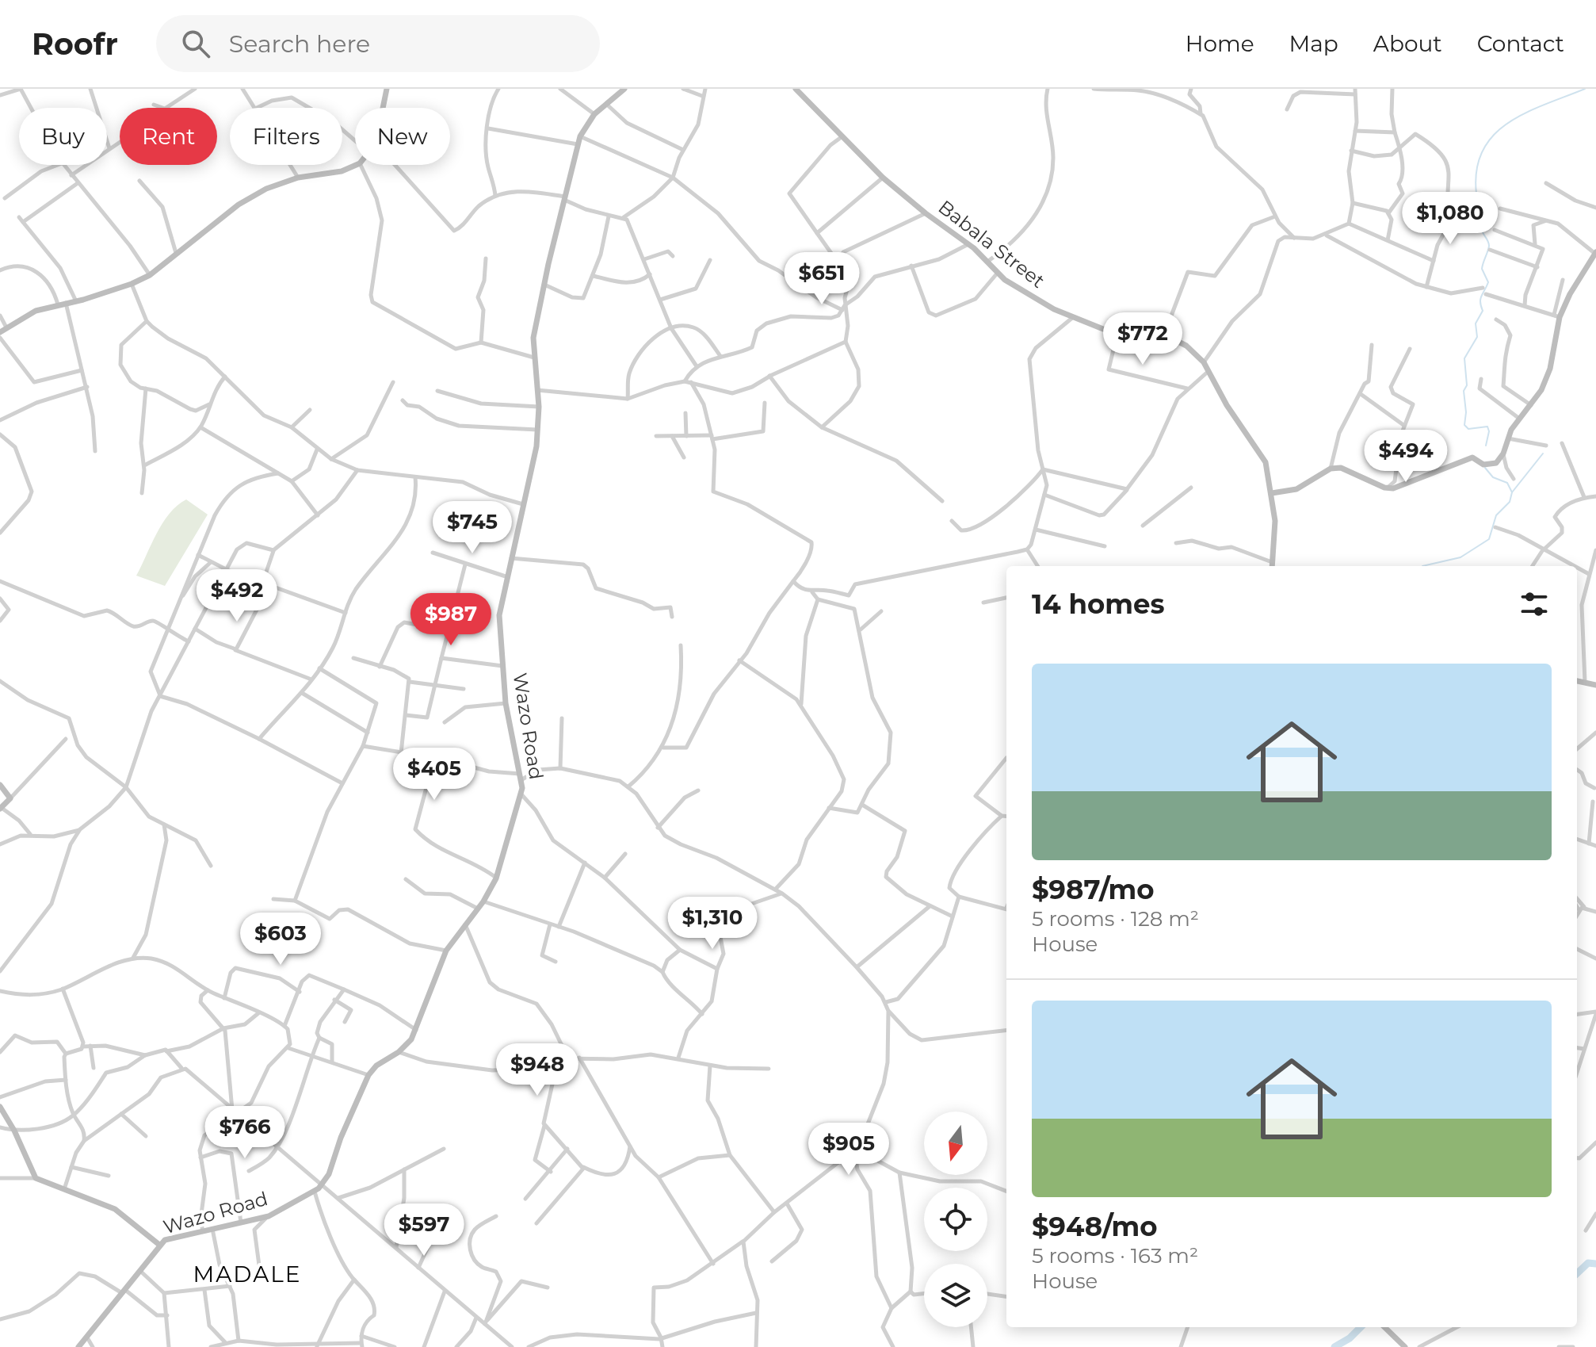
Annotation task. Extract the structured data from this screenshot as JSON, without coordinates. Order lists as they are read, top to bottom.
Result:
{
  "streets": {
    "street": ["Babala Street", "Wazo Road"]
  },
  "districts": ["MADALE"],
  "north": "bottom",
  "page": {
    "header": "Roofr",
    "search": "Search here",
    "nav": [
      "Home",
      "Map",
      "About",
      "Contact"
    ],
    "chip": [
      "Buy",
      "Rent",
      "Filters",
      "New"
    ],
    "price": [
      "$1,080",
      "$651",
      "$772",
      "$494",
      "$745",
      "$492",
      "$987",
      "$405",
      "$1,310",
      "$603",
      "$948",
      "$766",
      "$905",
      "$597"
    ],
    "heading": "14 homes",
    "list": [
      {
        "name": "$987/mo",
        "note": "5 rooms · 128 m² · House"
      },
      {
        "name": "$948/mo",
        "note": "5 rooms · 163 m² · House"
      }
    ]
  }
}
